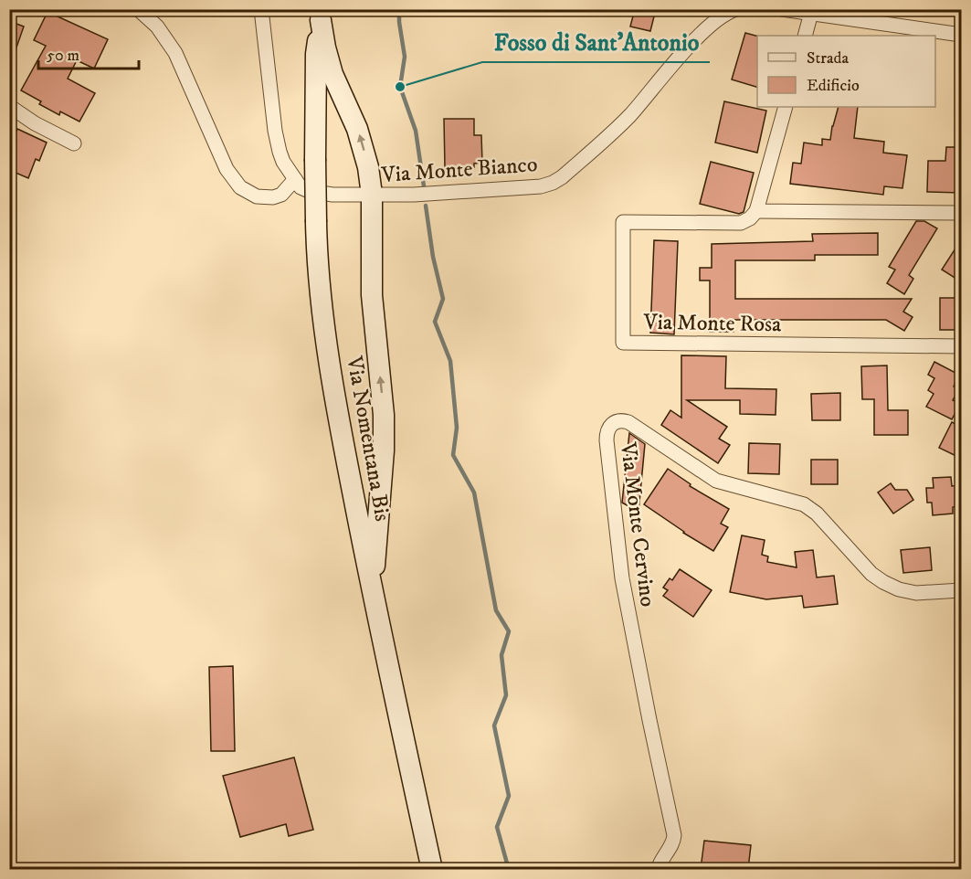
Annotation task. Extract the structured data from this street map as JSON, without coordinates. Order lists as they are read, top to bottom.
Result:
{
  "streets": {
    "main road": ["Via Nomentana Bis"],
    "street": ["Via Monte Bianco", "Via Monte Rosa", "Via Monte Cervino"]
  },
  "places": ["Fosso di Sant'Antonio"],
  "legend": ["Strada", "Edificio"],
  "scale_bar": "50 m"
}
